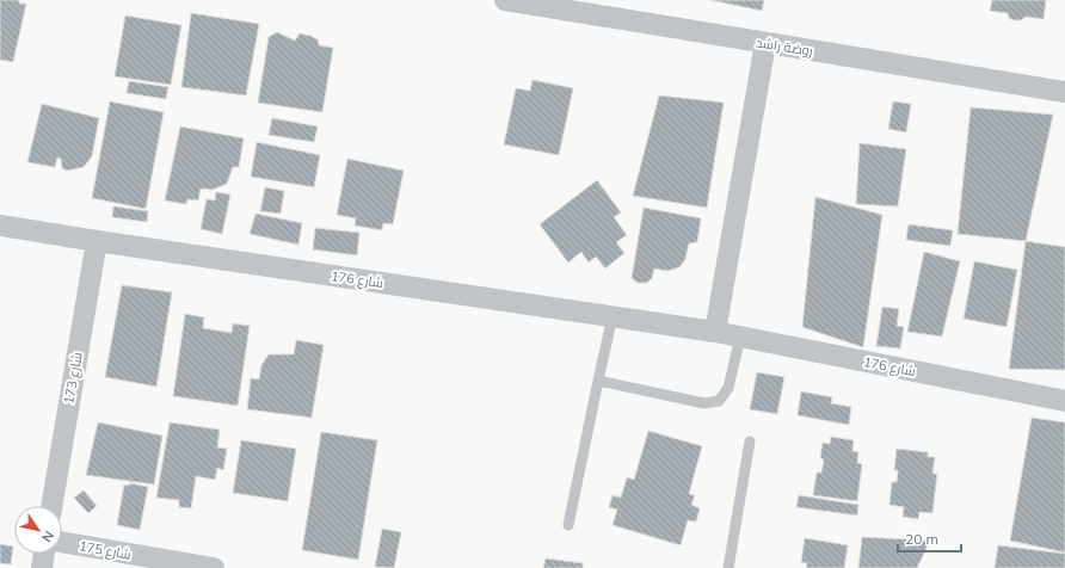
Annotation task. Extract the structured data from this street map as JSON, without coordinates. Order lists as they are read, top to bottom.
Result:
{
  "streets": {
    "street": [
      "روضة راشد",
      "شارع 176",
      "شارع 173",
      "شارع 175"
    ]
  },
  "crossings": [
    ["شارع 176", "شارع 173"]
  ],
  "scale_bar": "20 m",
  "north": "bottom right"
}
